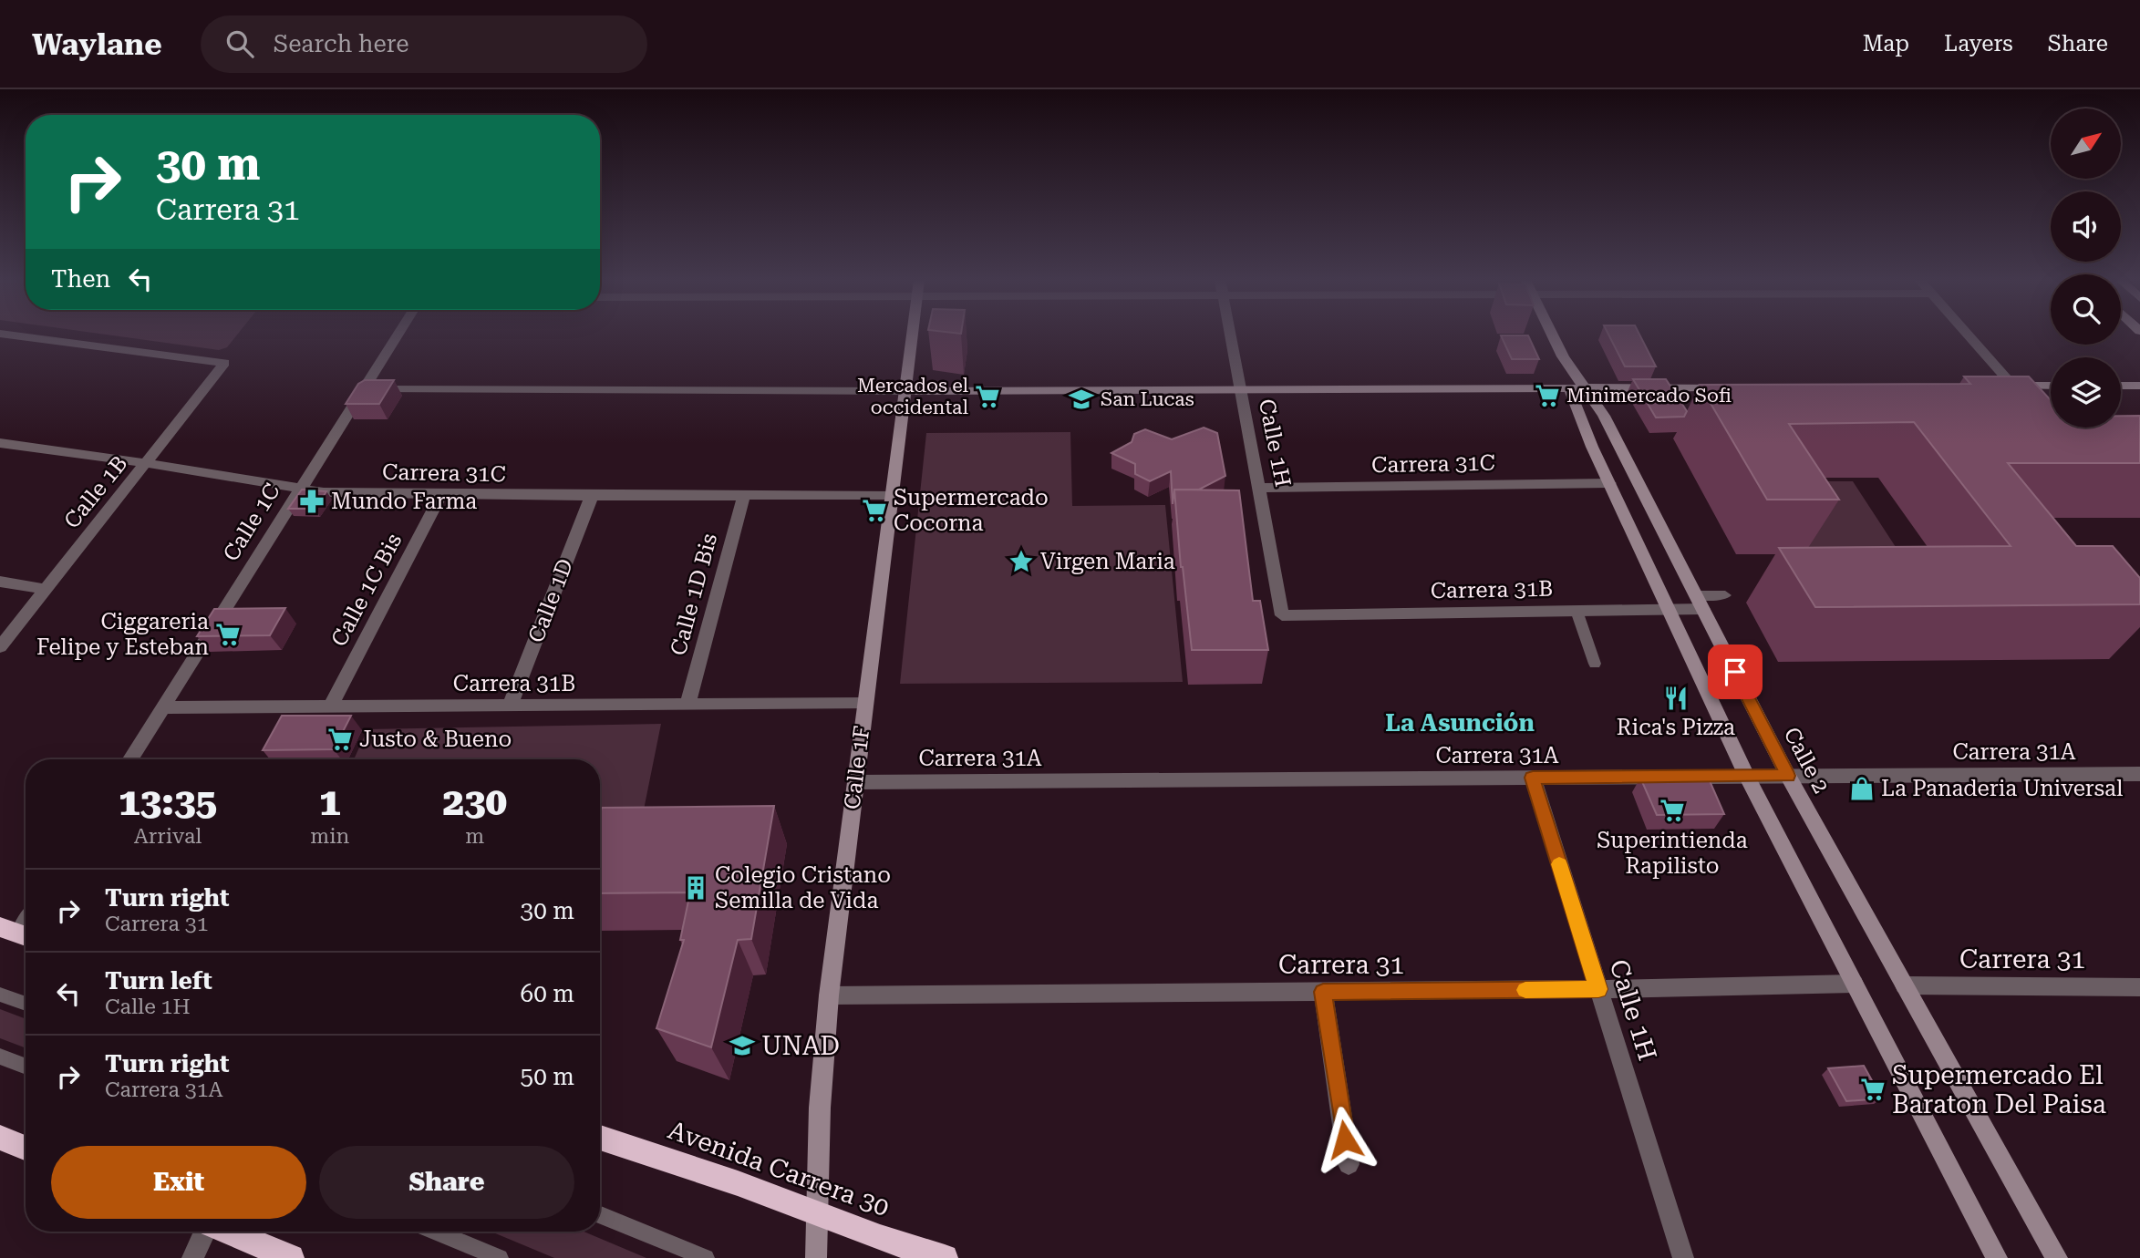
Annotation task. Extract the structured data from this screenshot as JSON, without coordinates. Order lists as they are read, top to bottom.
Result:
{
  "streets": {
    "highway": ["Avenida Carrera 30"],
    "street": [
      "Calle 1H",
      "Carrera 31C",
      "Calle 1B",
      "Calle 1C",
      "Calle 1C Bis",
      "Carrera 31B",
      "Calle 1D Bis",
      "Calle 1D",
      "Carrera 31A",
      "Calle 2",
      "Calle 1F",
      "Carrera 31"
    ]
  },
  "crossings": [
    ["Calle 1H", "Carrera 31C"],
    ["Calle 1H", "Carrera 31B"],
    ["Calle 1H", "Carrera 31A"],
    ["Calle 1H", "Carrera 31"],
    ["Carrera 31C", "Calle 1B"],
    ["Carrera 31C", "Calle 1C"],
    ["Carrera 31C", "Calle 1C Bis"],
    ["Carrera 31C", "Calle 1D Bis"],
    ["Carrera 31C", "Calle 1D"],
    ["Carrera 31C", "Calle 2"],
    ["Carrera 31C", "Calle 1F"],
    ["Calle 1C", "Carrera 31B"],
    ["Calle 1C Bis", "Carrera 31B"],
    ["Carrera 31B", "Calle 1D Bis"],
    ["Carrera 31B", "Calle 1D"],
    ["Carrera 31B", "Calle 2"],
    ["Carrera 31B", "Calle 1F"],
    ["Carrera 31A", "Calle 2"],
    ["Carrera 31A", "Calle 1F"],
    ["Calle 2", "Carrera 31"],
    ["Calle 1F", "Carrera 31"],
    ["Calle 1F", "Avenida Carrera 30"]
  ],
  "districts": ["La Asunción"],
  "places": {
    "supermarket": [
      "Minimercado Sofi",
      "Mercados el occidental",
      "Supermercado Cocorna",
      "Ciggareria Felipe y Esteban",
      "Justo & Bueno",
      "Superintienda Rapilisto",
      "Supermercado El Baraton Del Paisa"
    ],
    "school or university": ["San Lucas", "UNAD"],
    "pharmacy": ["Mundo Farma"],
    "place": ["Virgen Maria"],
    "restaurant": ["Rica's Pizza"],
    "shop": ["La Panaderia Universal"],
    "building": ["Colegio Cristano Semilla de Vida"]
  },
  "north": "top right",
  "page": {
    "header": "Waylane",
    "search": "Search here",
    "nav": ["Map", "Layers", "Share"],
    "turn": ["30 m", "Carrera 31"],
    "then": "Then",
    "eta": [
      "13:35",
      "Arrival",
      "1",
      "min",
      "230",
      "m"
    ],
    "list": [
      {
        "name": "Turn right",
        "note": "Carrera 31",
        "value": "30 m"
      },
      {
        "name": "Turn left",
        "note": "Calle 1H",
        "value": "60 m"
      },
      {
        "name": "Turn right",
        "note": "Carrera 31A",
        "value": "50 m"
      }
    ],
    "buttons": ["Exit", "Share"]
  }
}
